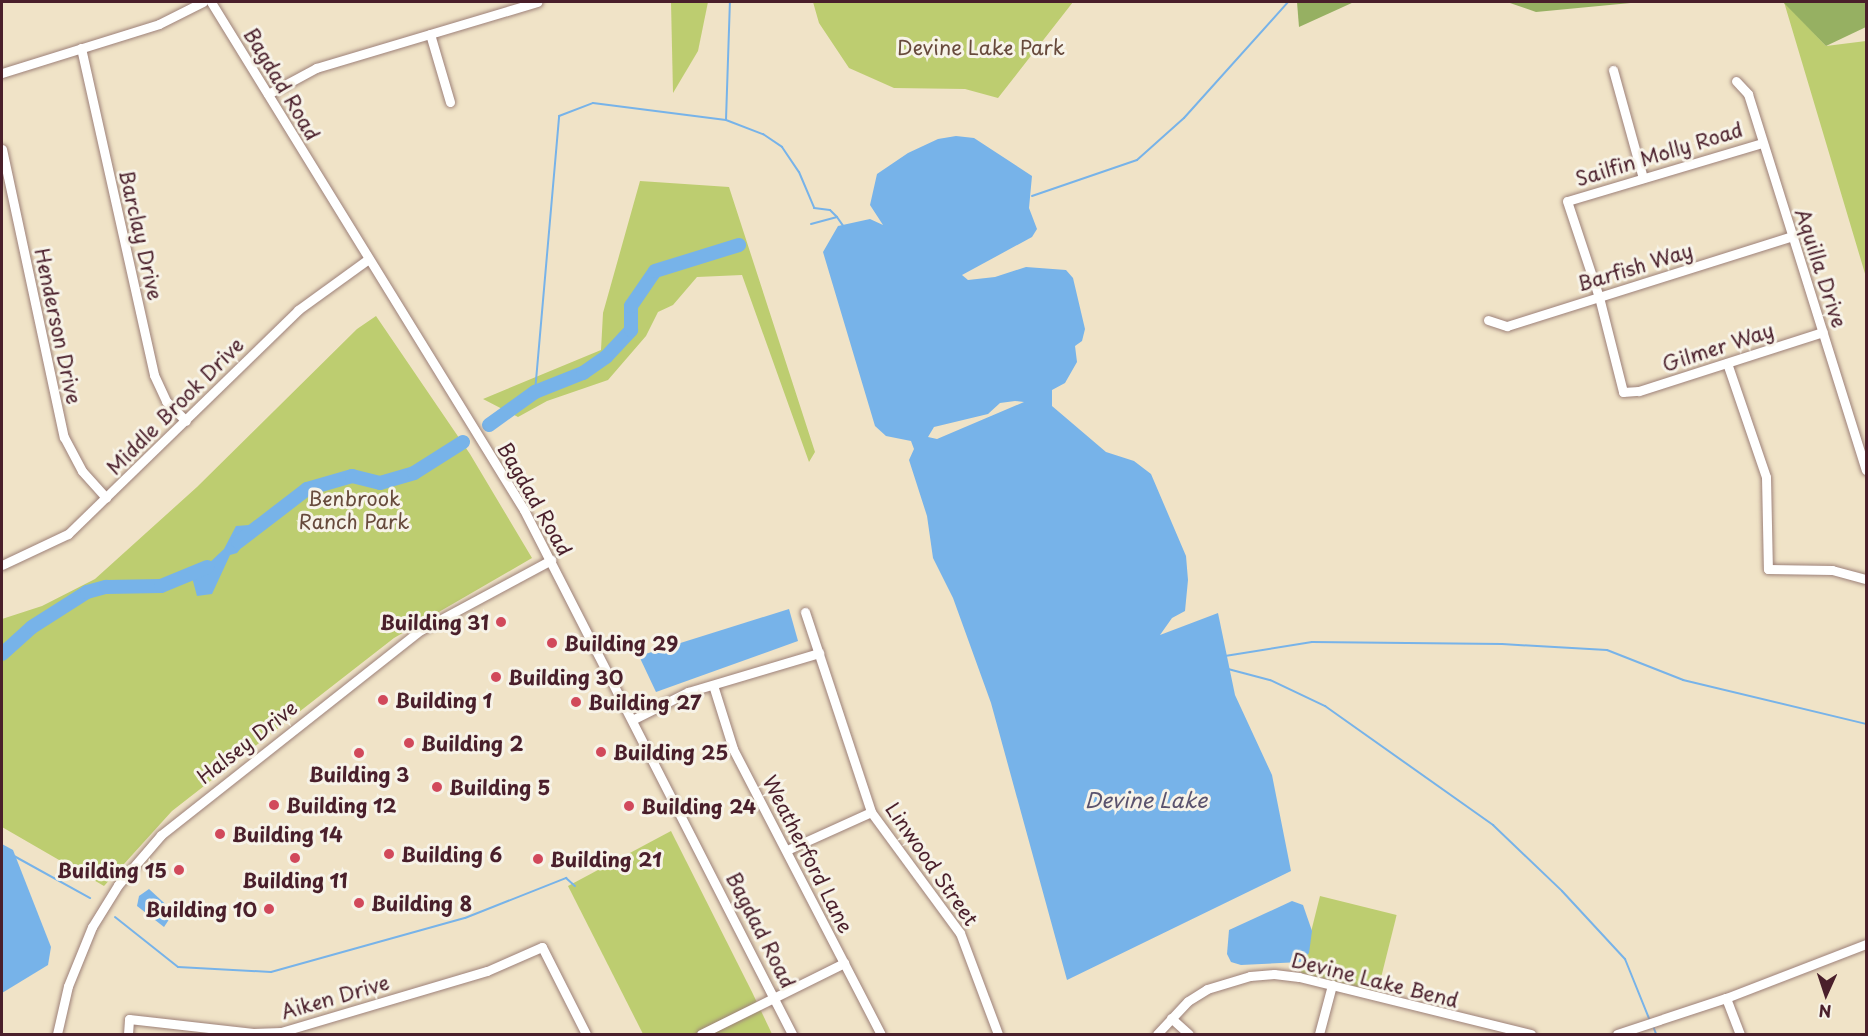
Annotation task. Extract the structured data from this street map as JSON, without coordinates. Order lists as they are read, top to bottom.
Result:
{
  "streets": {
    "street": [
      "Bagdad Road",
      "Sailfin Molly Road",
      "Barclay Drive",
      "Barfish Way",
      "Aquilla Drive",
      "Henderson Drive",
      "Gilmer Way",
      "Middle Brook Drive",
      "Halsey Drive",
      "Weatherford Lane",
      "Linwood Street",
      "Devine Lake Bend",
      "Aiken Drive"
    ]
  },
  "crossings": [
    ["Bagdad Road", "Middle Brook Drive"],
    ["Bagdad Road", "Halsey Drive"],
    ["Sailfin Molly Road", "Barfish Way"],
    ["Sailfin Molly Road", "Aquilla Drive"],
    ["Sailfin Molly Road", "Gilmer Way"],
    ["Barclay Drive", "Middle Brook Drive"],
    ["Barfish Way", "Aquilla Drive"],
    ["Barfish Way", "Gilmer Way"],
    ["Aquilla Drive", "Gilmer Way"],
    ["Henderson Drive", "Middle Brook Drive"]
  ],
  "water": ["Devine Lake"],
  "parks": ["Devine Lake Park", "Benbrook Ranch Park"],
  "places": [
    "Building 31",
    "Building 29",
    "Building 30",
    "Building 1",
    "Building 27",
    "Building 2",
    "Building 25",
    "Building 3",
    "Building 5",
    "Building 12",
    "Building 24",
    "Building 14",
    "Building 6",
    "Building 11",
    "Building 21",
    "Building 15",
    "Building 8",
    "Building 10"
  ],
  "north": "bottom"
}
